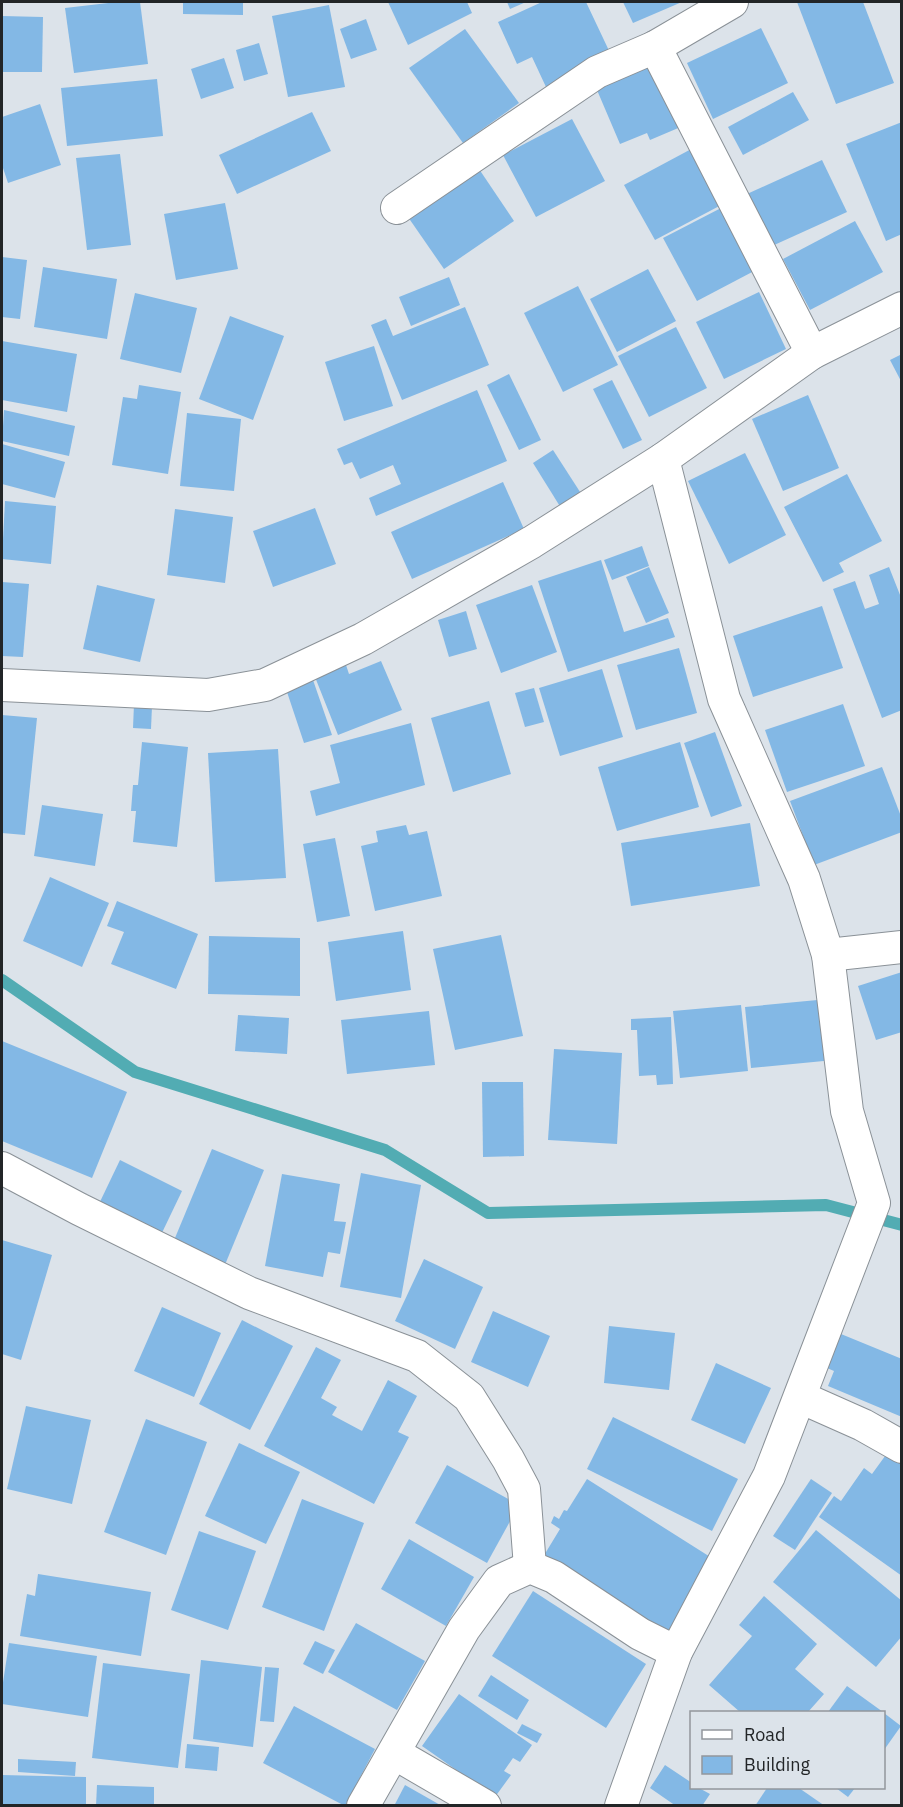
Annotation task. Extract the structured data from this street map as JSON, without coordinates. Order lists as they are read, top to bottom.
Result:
{
  "legend": ["Road", "Building"]
}
